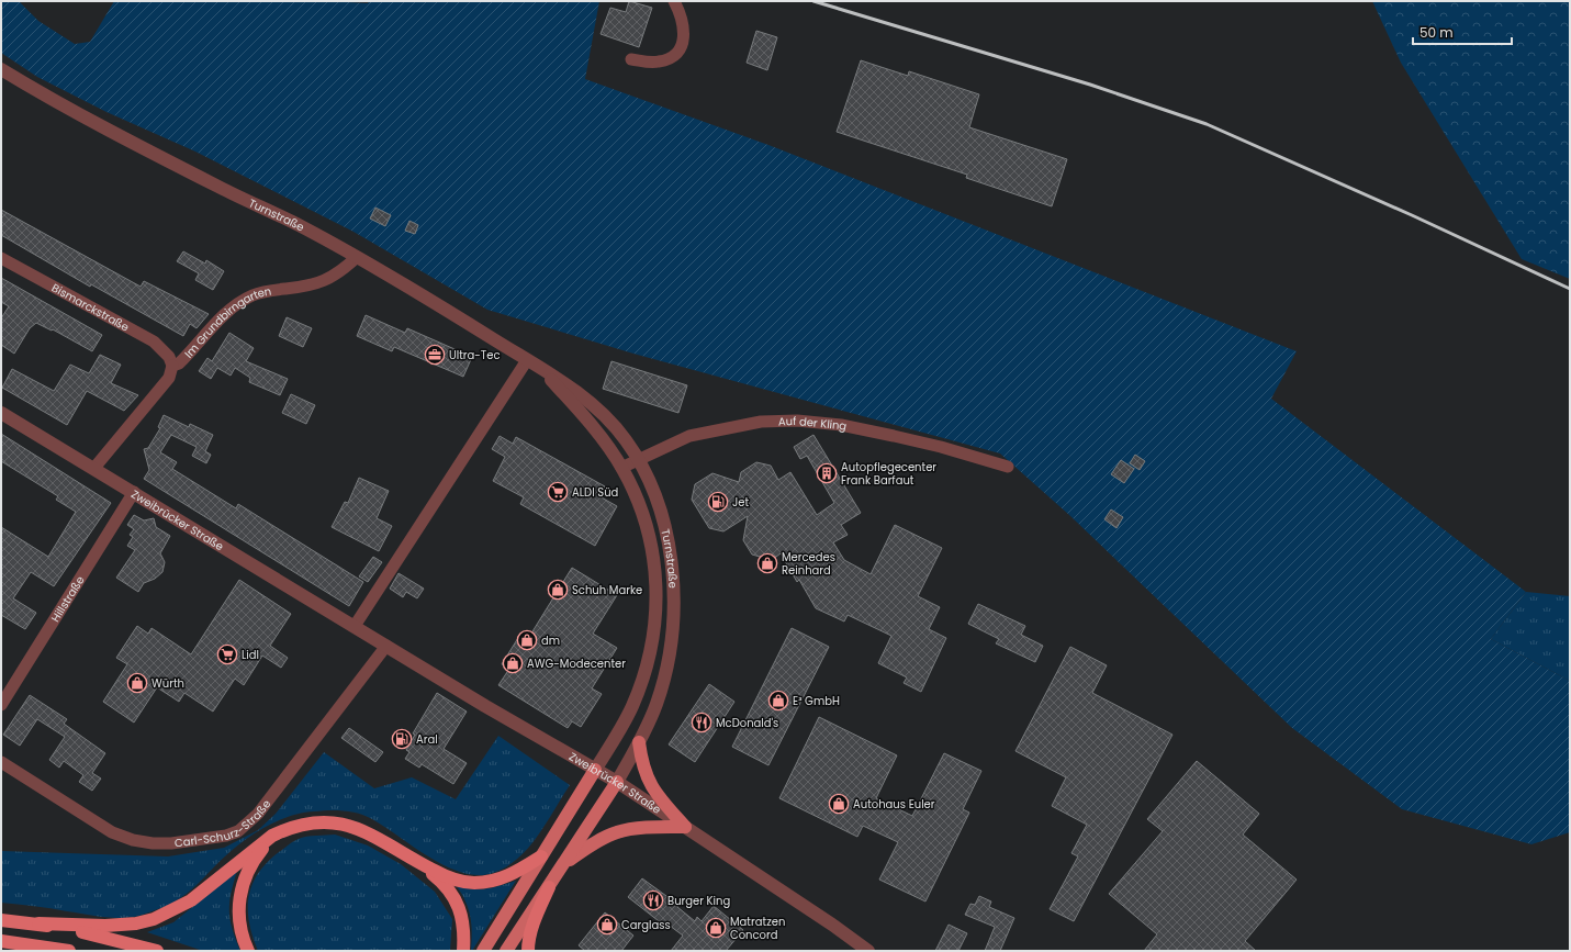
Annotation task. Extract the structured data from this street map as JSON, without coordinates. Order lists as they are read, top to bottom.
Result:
{
  "streets": {
    "street": [
      "Turnstraße",
      "Bismarckstraße",
      "Im Grundbirngarten",
      "Auf der Kling",
      "Zweibrücker Straße",
      "Hillstraße",
      "Carl-Schurz-Straße"
    ]
  },
  "crossings": [
    ["Turnstraße", "Im Grundbirngarten"],
    ["Turnstraße", "Auf der Kling"],
    ["Turnstraße", "Zweibrücker Straße"],
    ["Bismarckstraße", "Im Grundbirngarten"],
    ["Im Grundbirngarten", "Zweibrücker Straße"],
    ["Zweibrücker Straße", "Hillstraße"],
    ["Zweibrücker Straße", "Carl-Schurz-Straße"]
  ],
  "places": {
    "office": ["Ultra-Tec"],
    "building": ["Autopflegecenter Frank Barfaut"],
    "supermarket": ["ALDI Süd", "Lidl"],
    "fuel station": ["Jet", "Aral"],
    "shop": [
      "Mercedes Reinhard",
      "Schuh Marke",
      "dm",
      "AWG-Modecenter",
      "Würth",
      "E³ GmbH",
      "Autohaus Euler",
      "Carglass",
      "Matratzen Concord"
    ],
    "restaurant": ["McDonald's", "Burger King"]
  },
  "scale_bar": "50 m"
}
